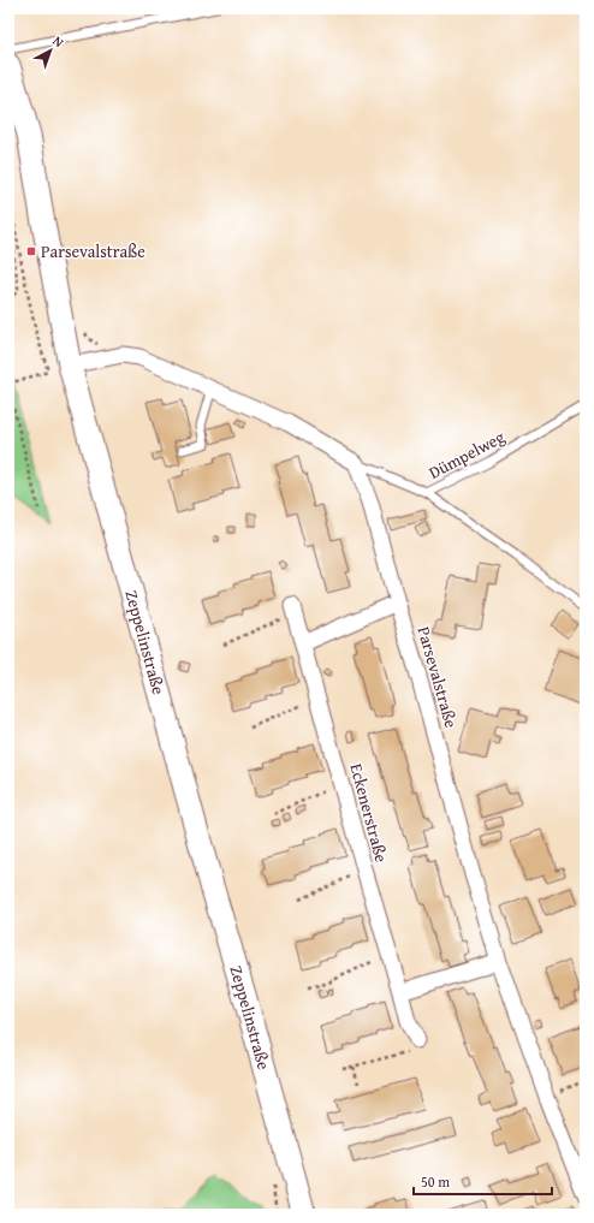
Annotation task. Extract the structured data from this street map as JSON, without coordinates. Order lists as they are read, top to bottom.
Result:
{
  "streets": {
    "main road": ["Zeppelinstraße"],
    "street": ["Parsevalstraße", "Eckenerstraße"],
    "lane": ["Dümpelweg"]
  },
  "crossings": [
    ["Dümpelweg", "Parsevalstraße"]
  ],
  "places": {
    "transit": ["Parsevalstraße"]
  },
  "scale_bar": "50 m",
  "north": "top right"
}
